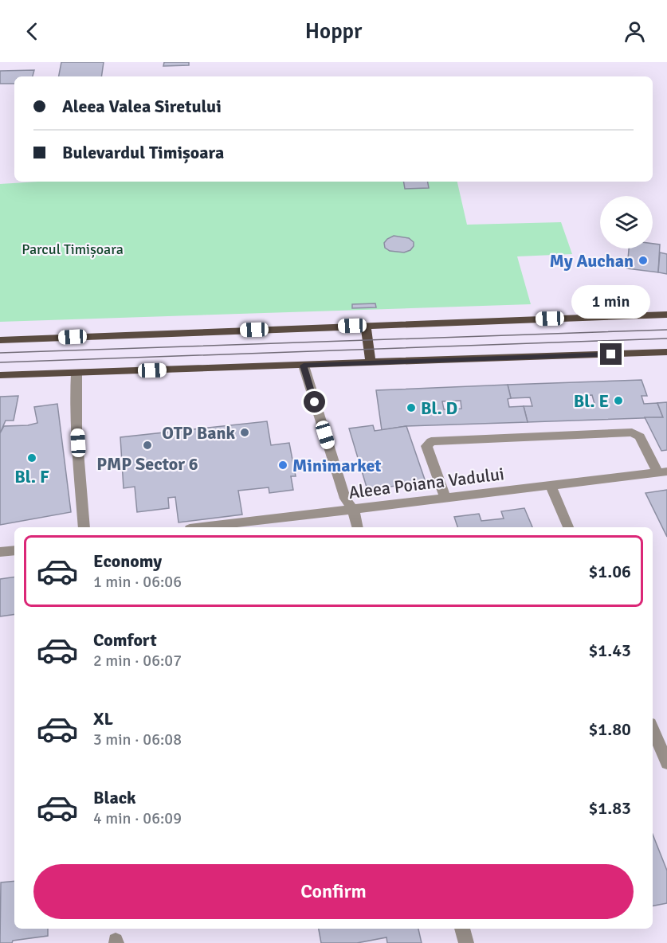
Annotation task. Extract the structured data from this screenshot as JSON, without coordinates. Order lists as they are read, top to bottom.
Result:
{
  "streets": {
    "street": ["Aleea Poiana Vadului"]
  },
  "parks": ["Parcul Timișoara"],
  "places": [
    "My Auchan",
    "Bl. E",
    "Bl. D",
    "OTP Bank",
    "PMP Sector 6",
    "Bl. F",
    "Minimarket"
  ],
  "page": {
    "header": "Hoppr",
    "banner": ["Aleea Valea Siretului", "Bulevardul Timișoara"],
    "bubble": "1 min",
    "list": [
      {
        "name": "Economy",
        "note": "1 min · 06:06",
        "value": "$1.06"
      },
      {
        "name": "Comfort",
        "note": "2 min · 06:07",
        "value": "$1.43"
      },
      {
        "name": "XL",
        "note": "3 min · 06:08",
        "value": "$1.80"
      },
      {
        "name": "Black",
        "note": "4 min · 06:09",
        "value": "$1.83"
      }
    ],
    "buttons": "Confirm"
  }
}
